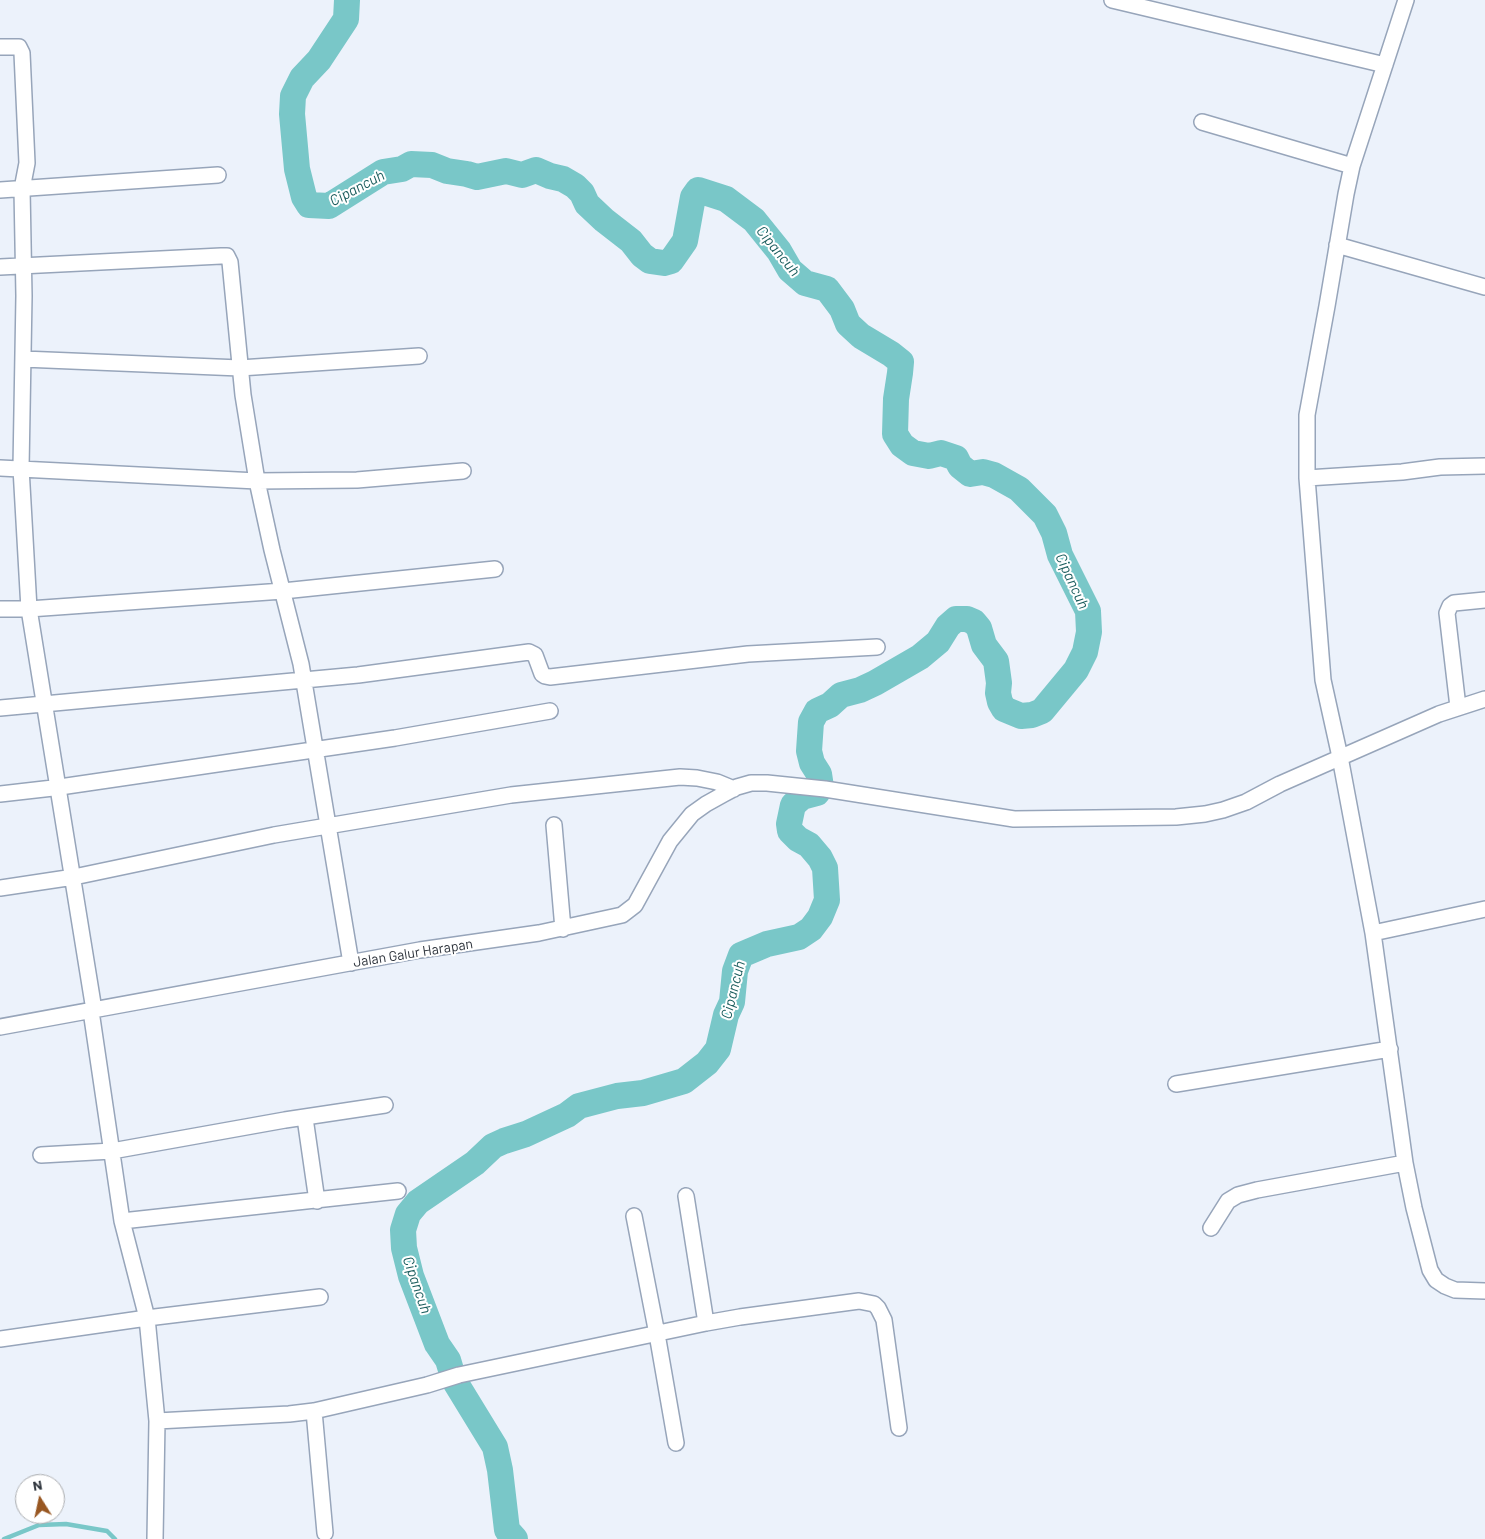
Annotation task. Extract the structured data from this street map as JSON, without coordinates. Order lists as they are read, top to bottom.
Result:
{
  "streets": {
    "street": ["Jalan Galur Harapan"]
  },
  "water": ["Cipancuh"],
  "north": "top"
}
